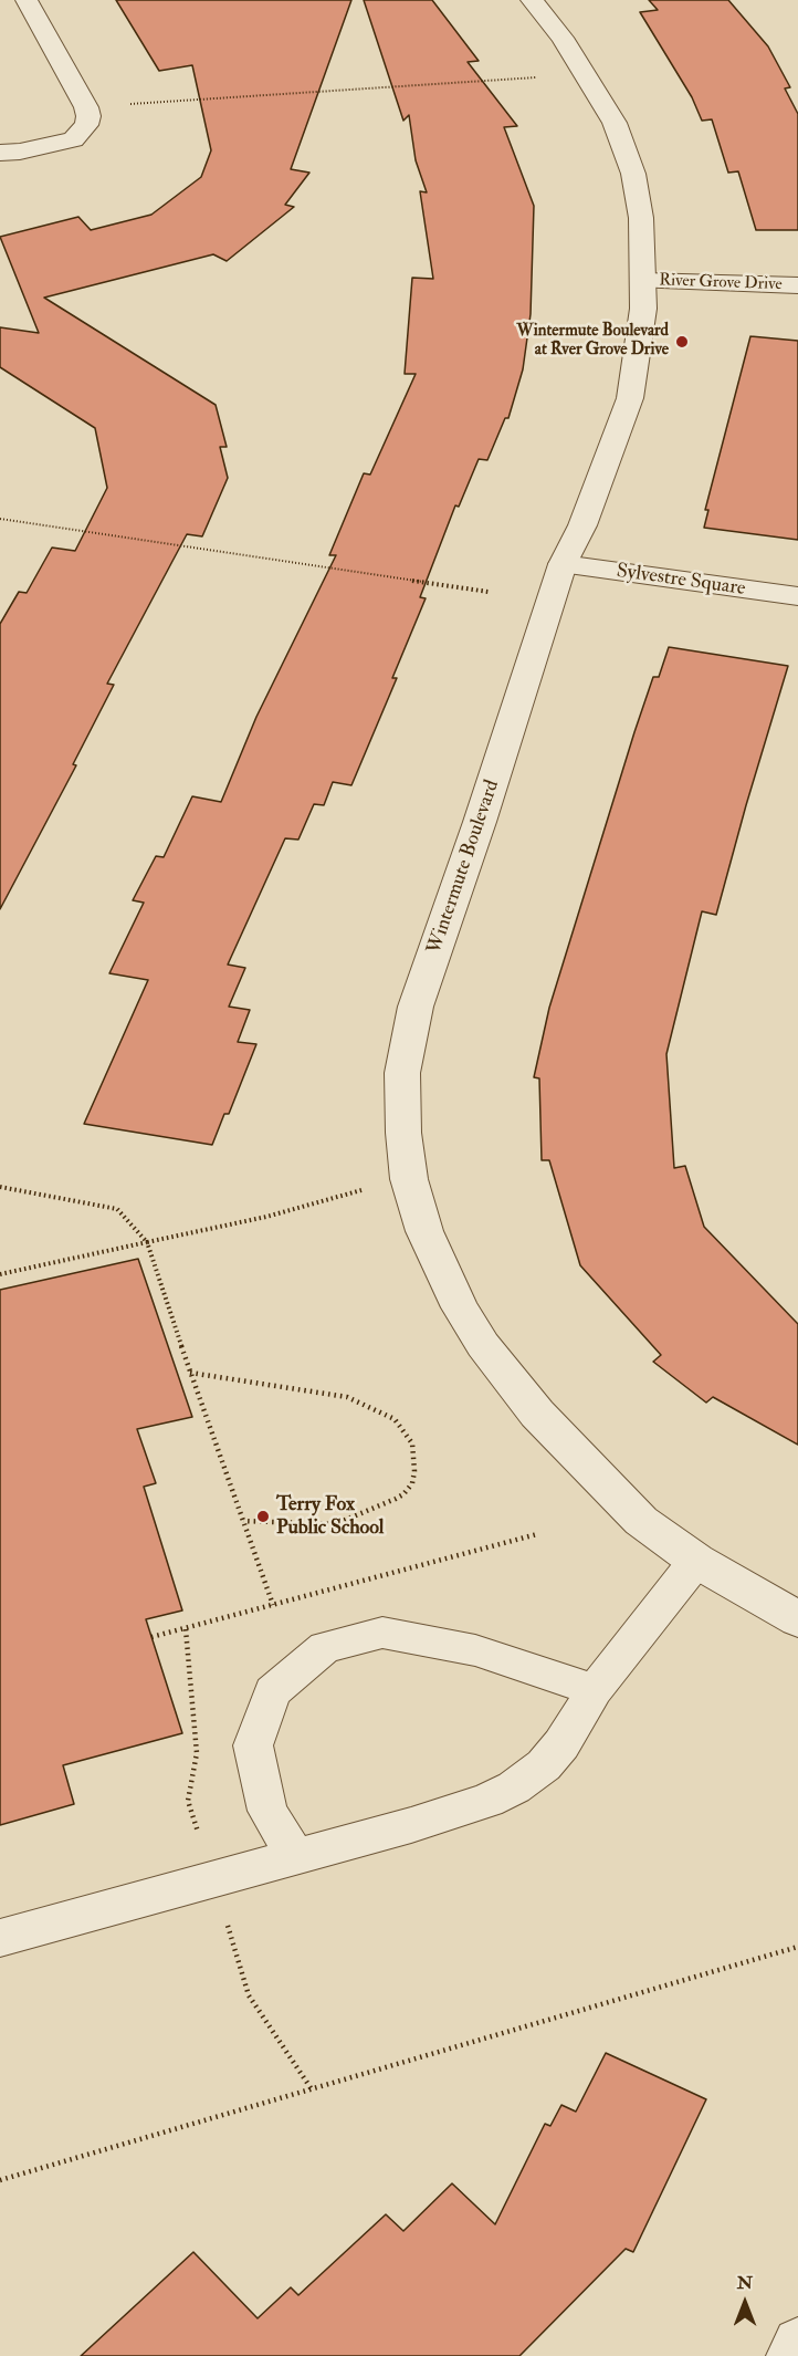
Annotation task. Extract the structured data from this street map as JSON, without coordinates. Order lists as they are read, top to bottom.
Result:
{
  "streets": {
    "street": ["River Grove Drive", "Sylvestre Square", "Wintermute Boulevard"]
  },
  "crossings": [
    ["River Grove Drive", "Wintermute Boulevard"],
    ["Sylvestre Square", "Wintermute Boulevard"]
  ],
  "places": ["Wintermute Boulevard at Rver Grove Drive", "Terry Fox Public School"],
  "north": "top"
}
